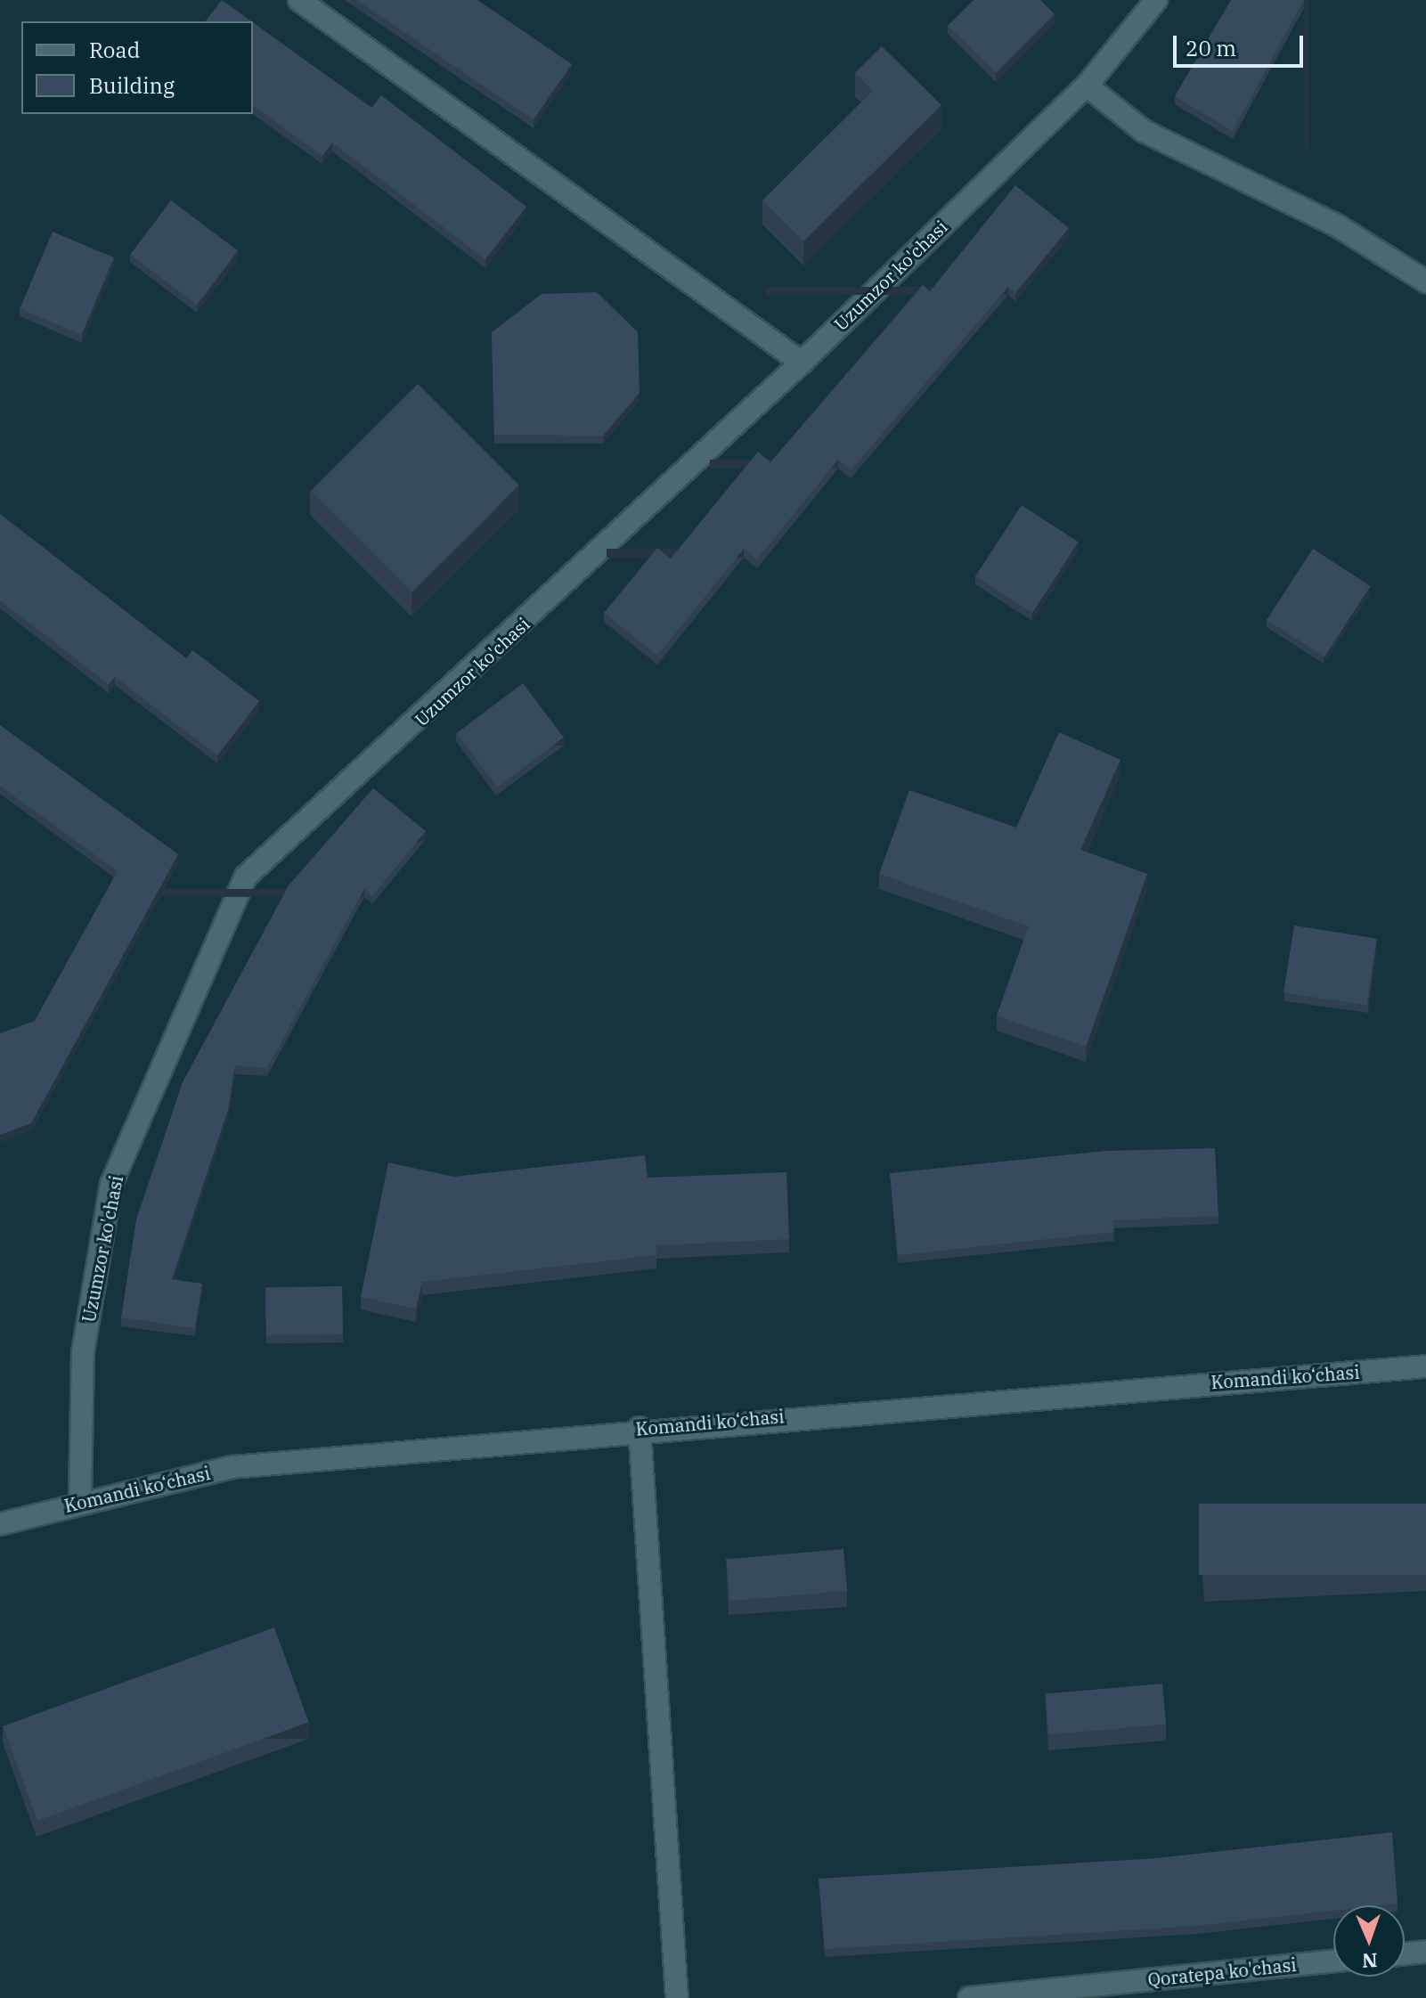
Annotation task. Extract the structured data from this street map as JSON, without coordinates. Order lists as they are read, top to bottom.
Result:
{
  "streets": {
    "street": ["Uzumzor ko'chasi", "Komandi ko‘chasi", "Qoratepa ko'chasi"]
  },
  "crossings": [
    ["Uzumzor ko'chasi", "Komandi ko‘chasi"]
  ],
  "legend": ["Road", "Building"],
  "scale_bar": "20 m",
  "north": "bottom"
}
